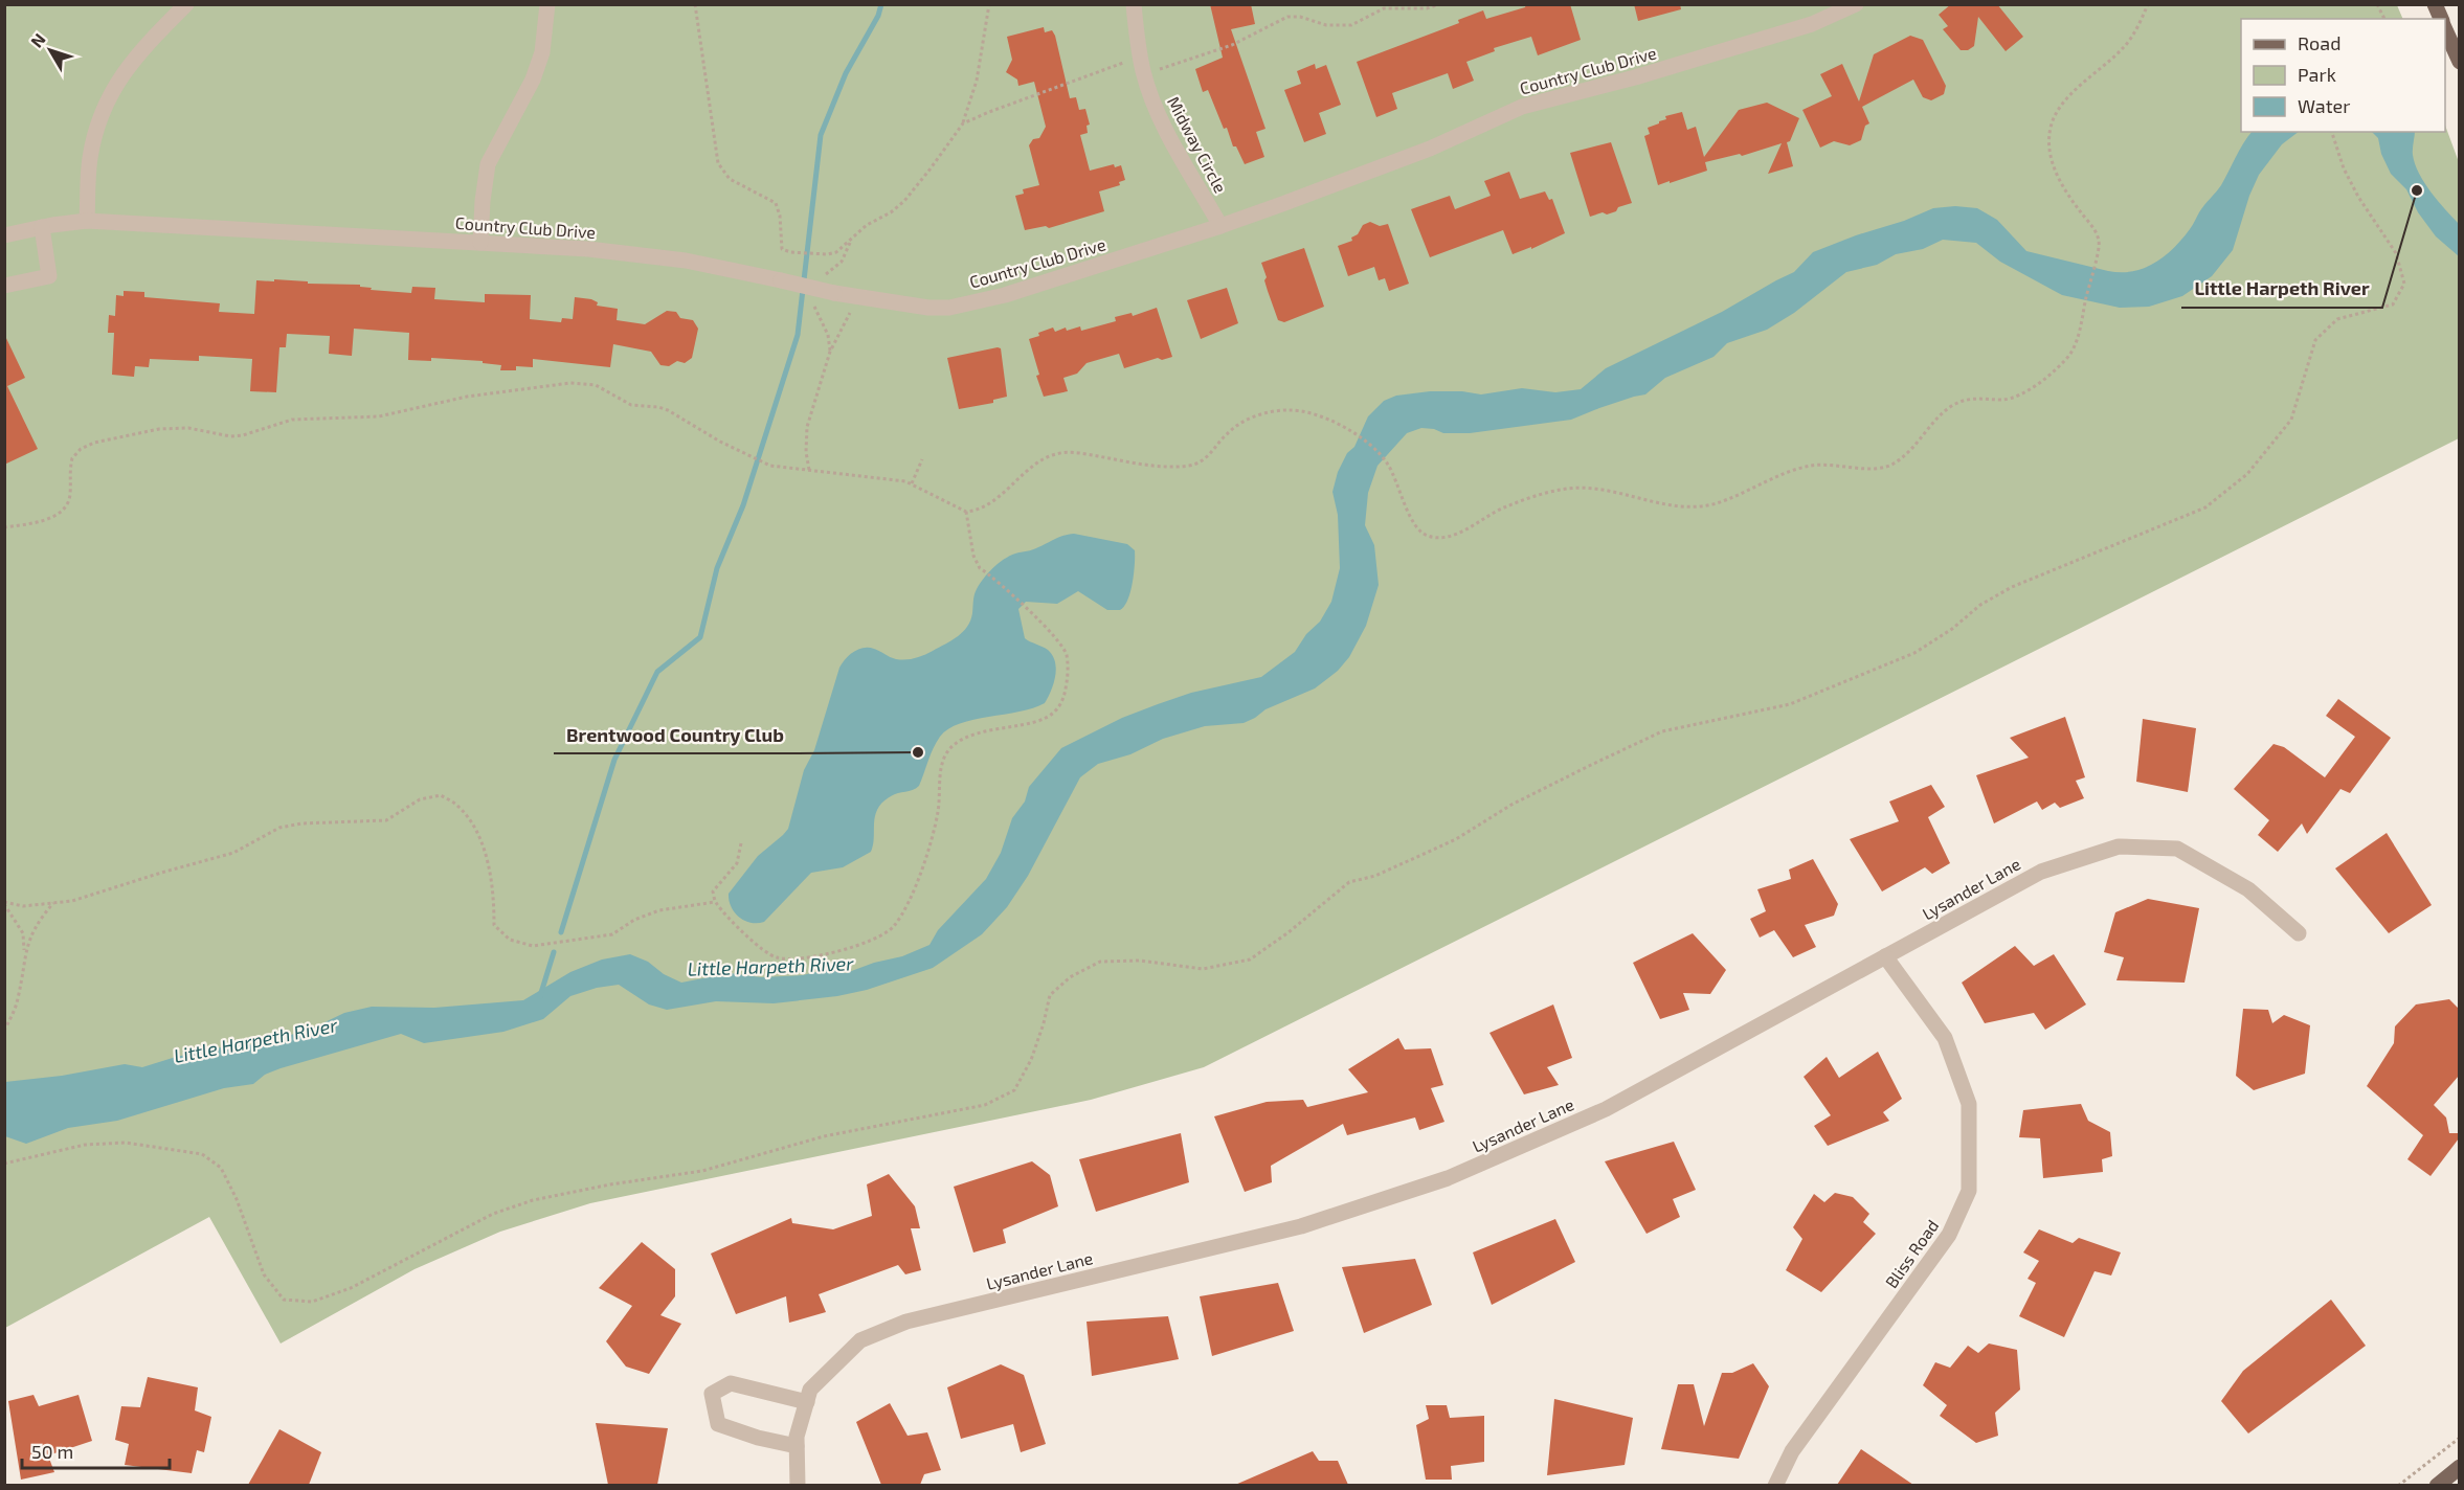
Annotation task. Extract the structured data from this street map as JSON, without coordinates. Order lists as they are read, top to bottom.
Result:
{
  "streets": {
    "street": [
      "Country Club Drive",
      "Midway Circle",
      "Lysander Lane",
      "Bliss Road"
    ]
  },
  "crossings": [
    ["Country Club Drive", "Midway Circle"],
    ["Lysander Lane", "Bliss Road"]
  ],
  "water": ["Little Harpeth River"],
  "places": ["Little Harpeth River", "Brentwood Country Club"],
  "legend": ["Road", "Park", "Water"],
  "scale_bar": "50 m",
  "north": "top left"
}
